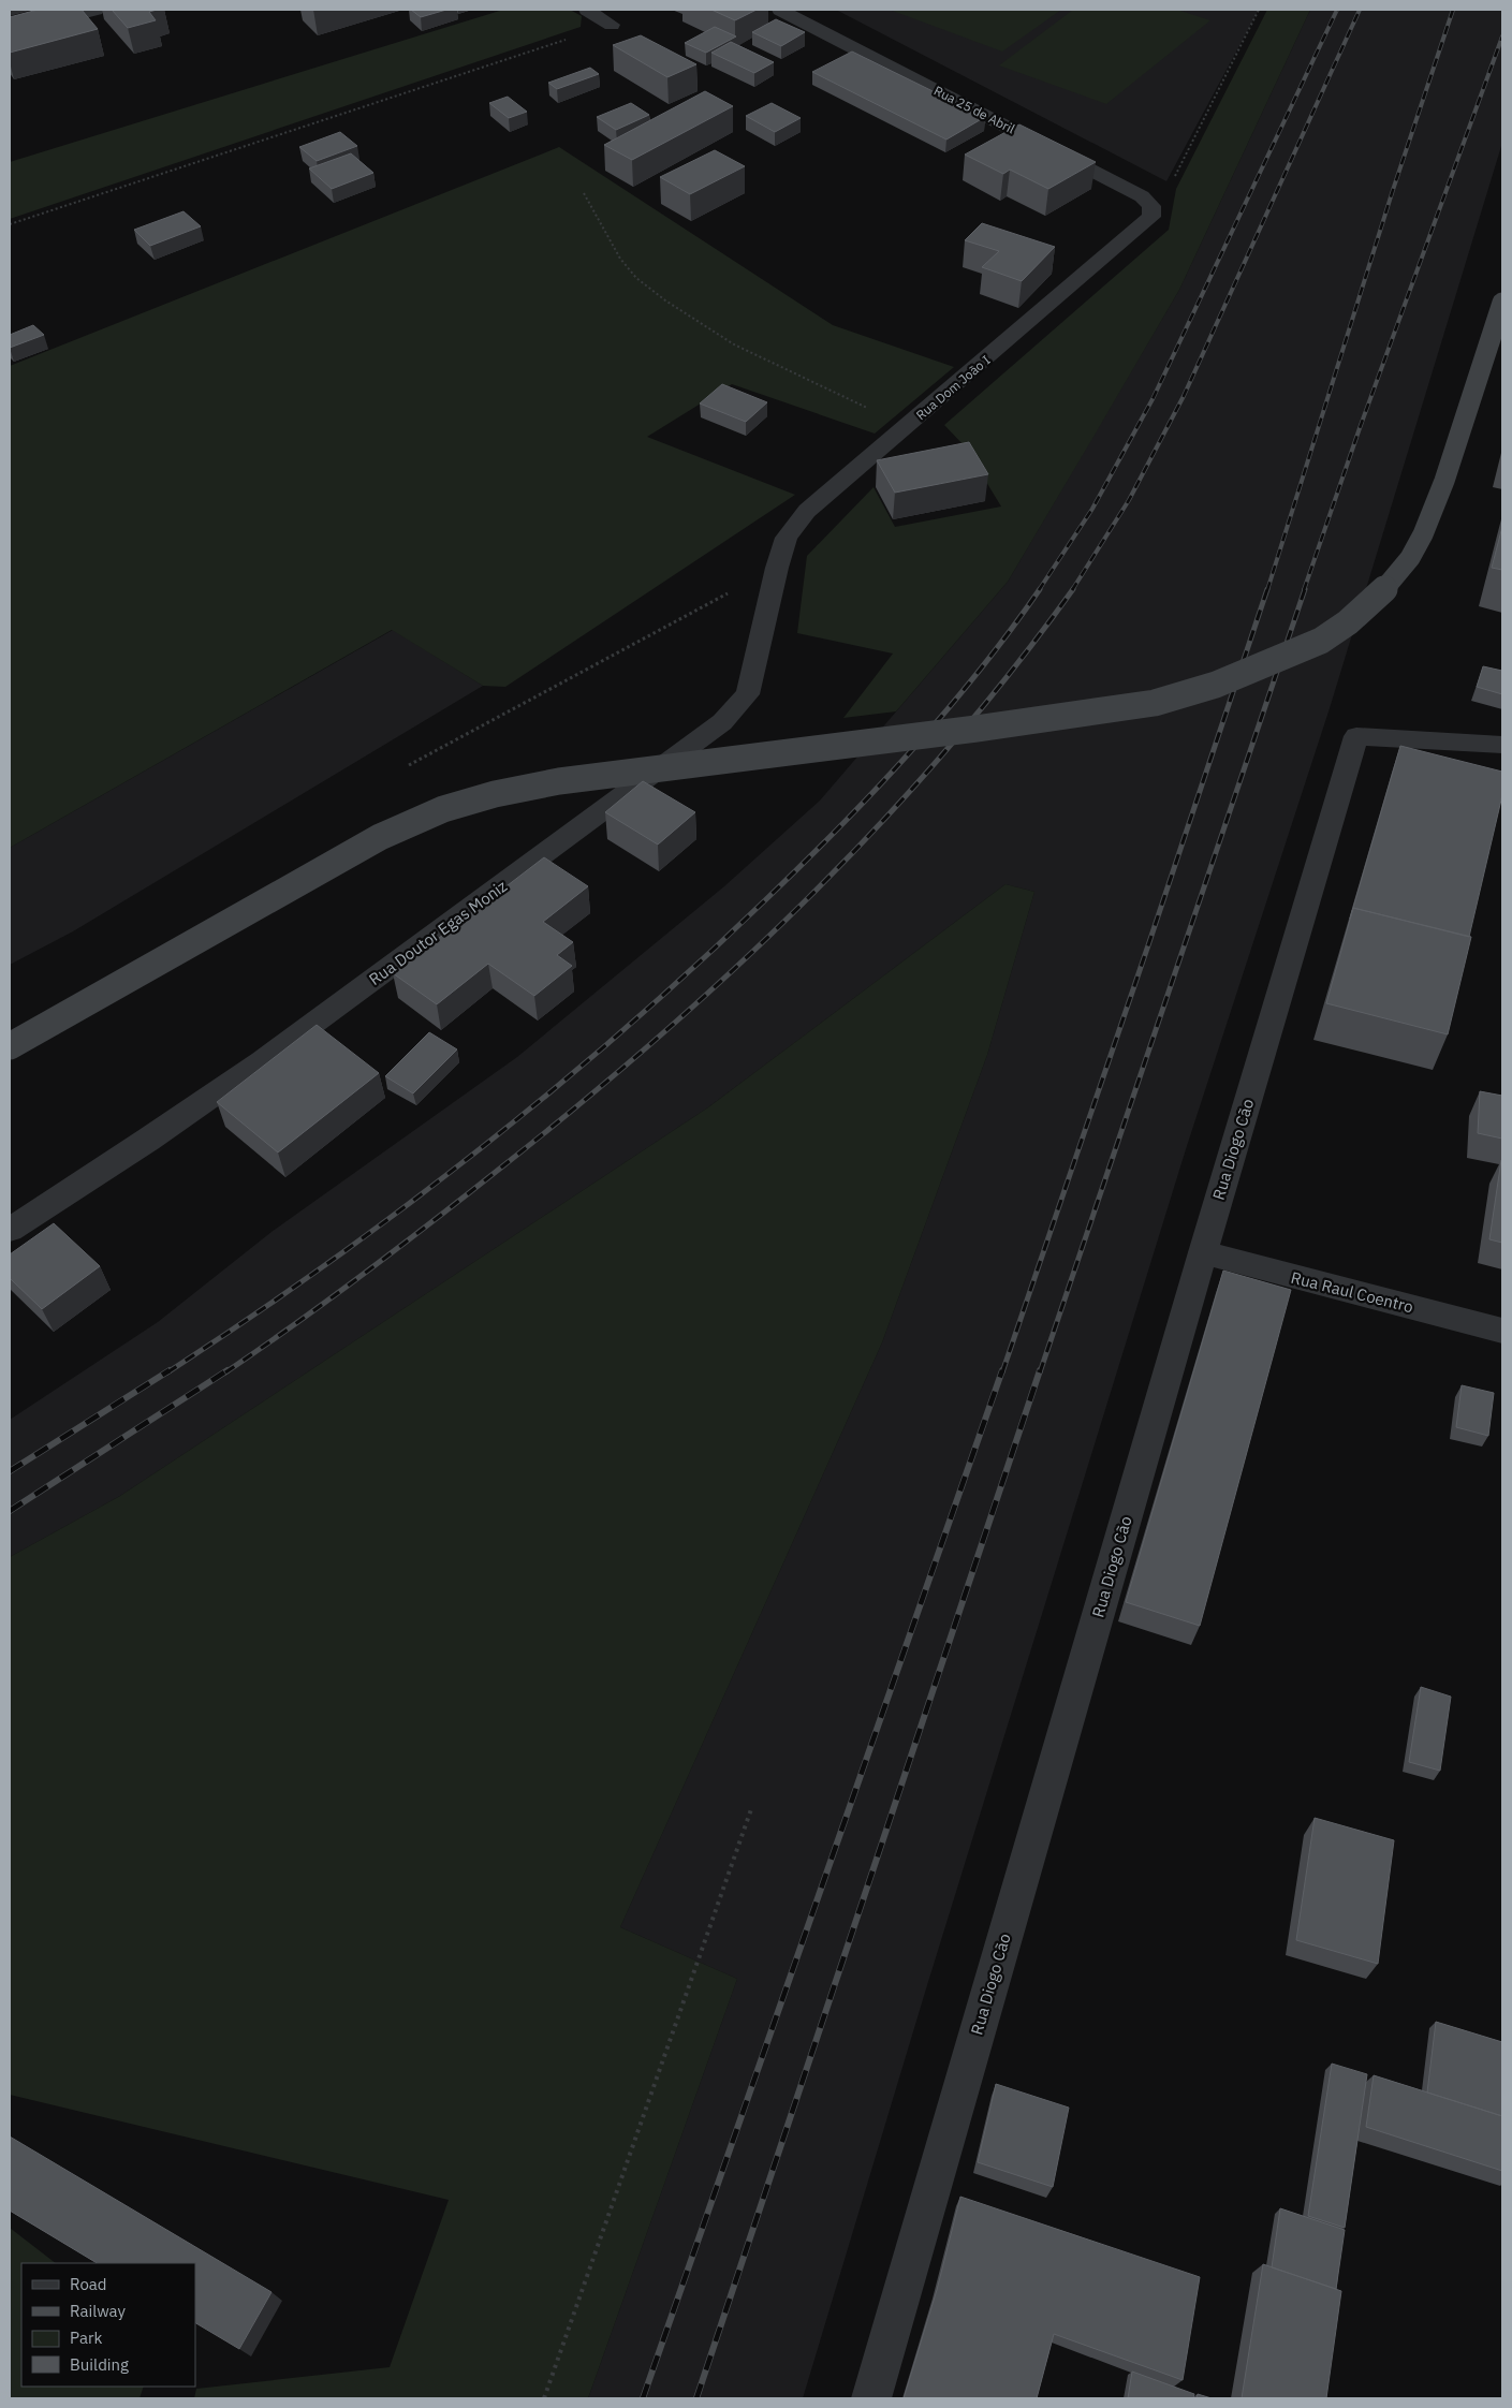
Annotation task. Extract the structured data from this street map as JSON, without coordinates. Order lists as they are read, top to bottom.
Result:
{
  "streets": {
    "street": [
      "Rua 25 de Abril",
      "Rua Dom João I",
      "Rua Doutor Egas Moniz",
      "Rua Diogo Cão",
      "Rua Raul Coentro"
    ]
  },
  "crossings": [
    ["Rua 25 de Abril", "Rua Dom João I"],
    ["Rua Dom João I", "Rua Doutor Egas Moniz"],
    ["Rua Diogo Cão", "Rua Raul Coentro"]
  ],
  "legend": [
    "Road",
    "Railway",
    "Park",
    "Building"
  ]
}
